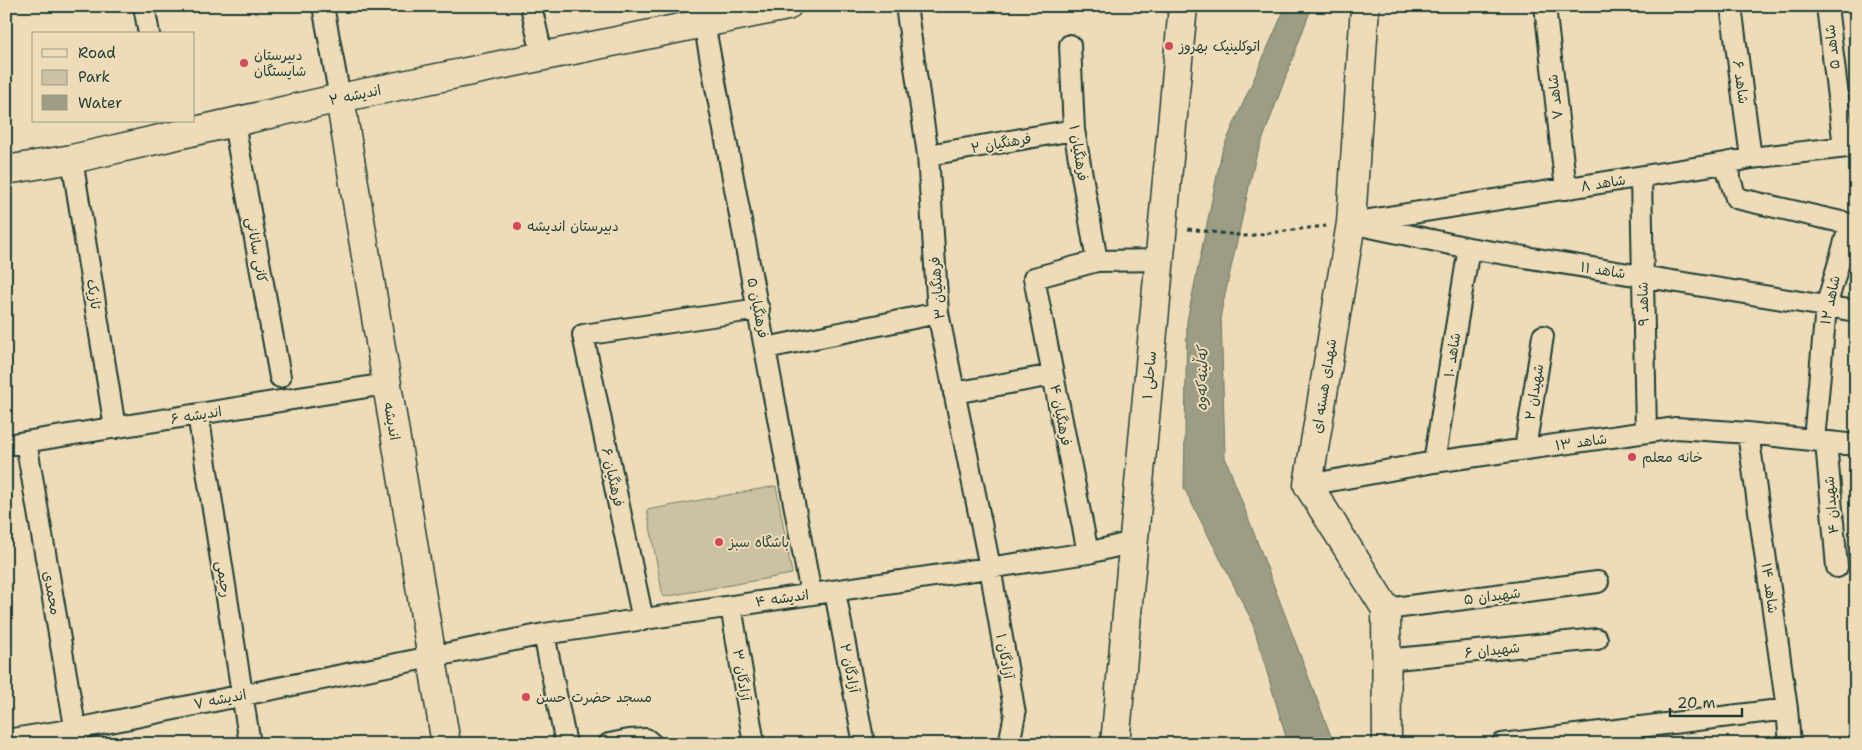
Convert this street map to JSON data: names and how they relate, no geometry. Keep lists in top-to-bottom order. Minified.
{"streets":{"street":["شاهد ۵","شاهد ۶","اندیشه ۲","شاهد ۷","فرهنگیان ۲","فرهنگیان ۱","شاهد ۸","کانی سانانی","شاهد ۱۱","فرهنگیان ۳","تازیک","شاهد ۱۲","شاهد ۹","فرهنگیان ۵","شاهد ۱۰","ساحلی ۱","شهدای هسته ای","شهیدان ۲","اندیشه ۶","فرهنگیان ۴","اندیشه","شاهد ۱۳","فرهنگیان ۶","شهیدان ۴","رحیمی","شاهد ۱۴","محمدی","شهیدان ۵","اندیشه ۴","شهیدان ۶","آزادگان ۱","آزادگان ۲","آزادگان ۳","اندیشه ۷"]},"crossings":[["شاهد ۵","شاهد ۸"],["شاهد ۶","شاهد ۸"],["اندیشه ۲","کانی سانانی"],["اندیشه ۲","تازیک"],["اندیشه ۲","فرهنگیان ۵"],["اندیشه ۲","اندیشه"],["شاهد ۷","شاهد ۸"],["فرهنگیان ۲","فرهنگیان ۱"],["فرهنگیان ۲","فرهنگیان ۳"],["فرهنگیان ۱","فرهنگیان ۴"],["شاهد ۸","شاهد ۱۱"],["شاهد ۸","شاهد ۱۲"],["شاهد ۸","شاهد ۹"],["شاهد ۸","شهدای هسته ای"],["شاهد ۱۱","شاهد ۱۲"],["شاهد ۱۱","شاهد ۹"],["شاهد ۱۱","شاهد ۱۰"],["شاهد ۱۱","شهدای هسته ای"],["فرهنگیان ۳","اندیشه ۴"],["فرهنگیان ۳","آزادگان ۱"],["تازیک","اندیشه ۶"],["شاهد ۱۲","شاهد ۱۳"],["شاهد ۱۲","شهیدان ۴"],["شاهد ۹","شاهد ۱۳"],["فرهنگیان ۵","فرهنگیان ۶"],["فرهنگیان ۵","اندیشه ۴"],["شاهد ۱۰","شاهد ۱۳"],["ساحلی ۱","اندیشه ۴"],["شهدای هسته ای","شاهد ۱۳"],["شهیدان ۲","شاهد ۱۳"],["اندیشه ۶","اندیشه"],["اندیشه ۶","رحیمی"],["اندیشه ۶","محمدی"],["فرهنگیان ۴","اندیشه ۴"],["اندیشه","اندیشه ۴"],["اندیشه","اندیشه ۷"],["شاهد ۱۳","شهیدان ۴"],["شاهد ۱۳","شاهد ۱۴"],["فرهنگیان ۶","اندیشه ۴"],["رحیمی","اندیشه ۷"],["محمدی","اندیشه ۷"],["اندیشه ۴","آزادگان ۱"],["اندیشه ۴","آزادگان ۲"],["اندیشه ۴","آزادگان ۳"],["اندیشه ۴","اندیشه ۷"]],"water":["کەڵینەکەوە"],"places":["اتوکلینیک بهروز","دبیرستان شایستگان","دبیرستان اندیشه","خانه معلم","باشگاه سبز","مسجد حضرت حسن"],"legend":["Road","Park","Water"],"scale_bar":"20 m"}
